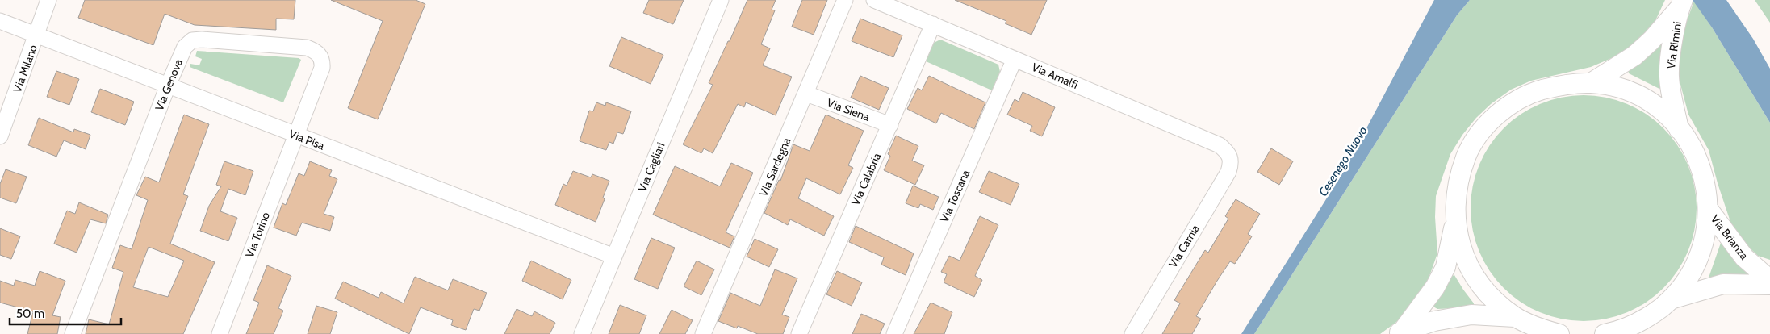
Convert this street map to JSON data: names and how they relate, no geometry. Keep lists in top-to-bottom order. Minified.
{"streets":{"main road":["Via Rimini","Via Brianza"],"street":["Via Milano","Via Amalfi","Via Genova","Via Siena","Via Pisa","Via Cagliari","Via Sardegna","Via Calabria","Via Toscana","Via Torino","Via Carnia"]},"crossings":[["Via Milano","Via Pisa"],["Via Amalfi","Via Calabria"],["Via Amalfi","Via Toscana"],["Via Amalfi","Via Carnia"],["Via Genova","Via Pisa"],["Via Genova","Via Torino"],["Via Siena","Via Sardegna"],["Via Siena","Via Calabria"],["Via Pisa","Via Cagliari"],["Via Pisa","Via Torino"]],"water":["Cesenego Nuovo"],"scale_bar":"50 m"}
